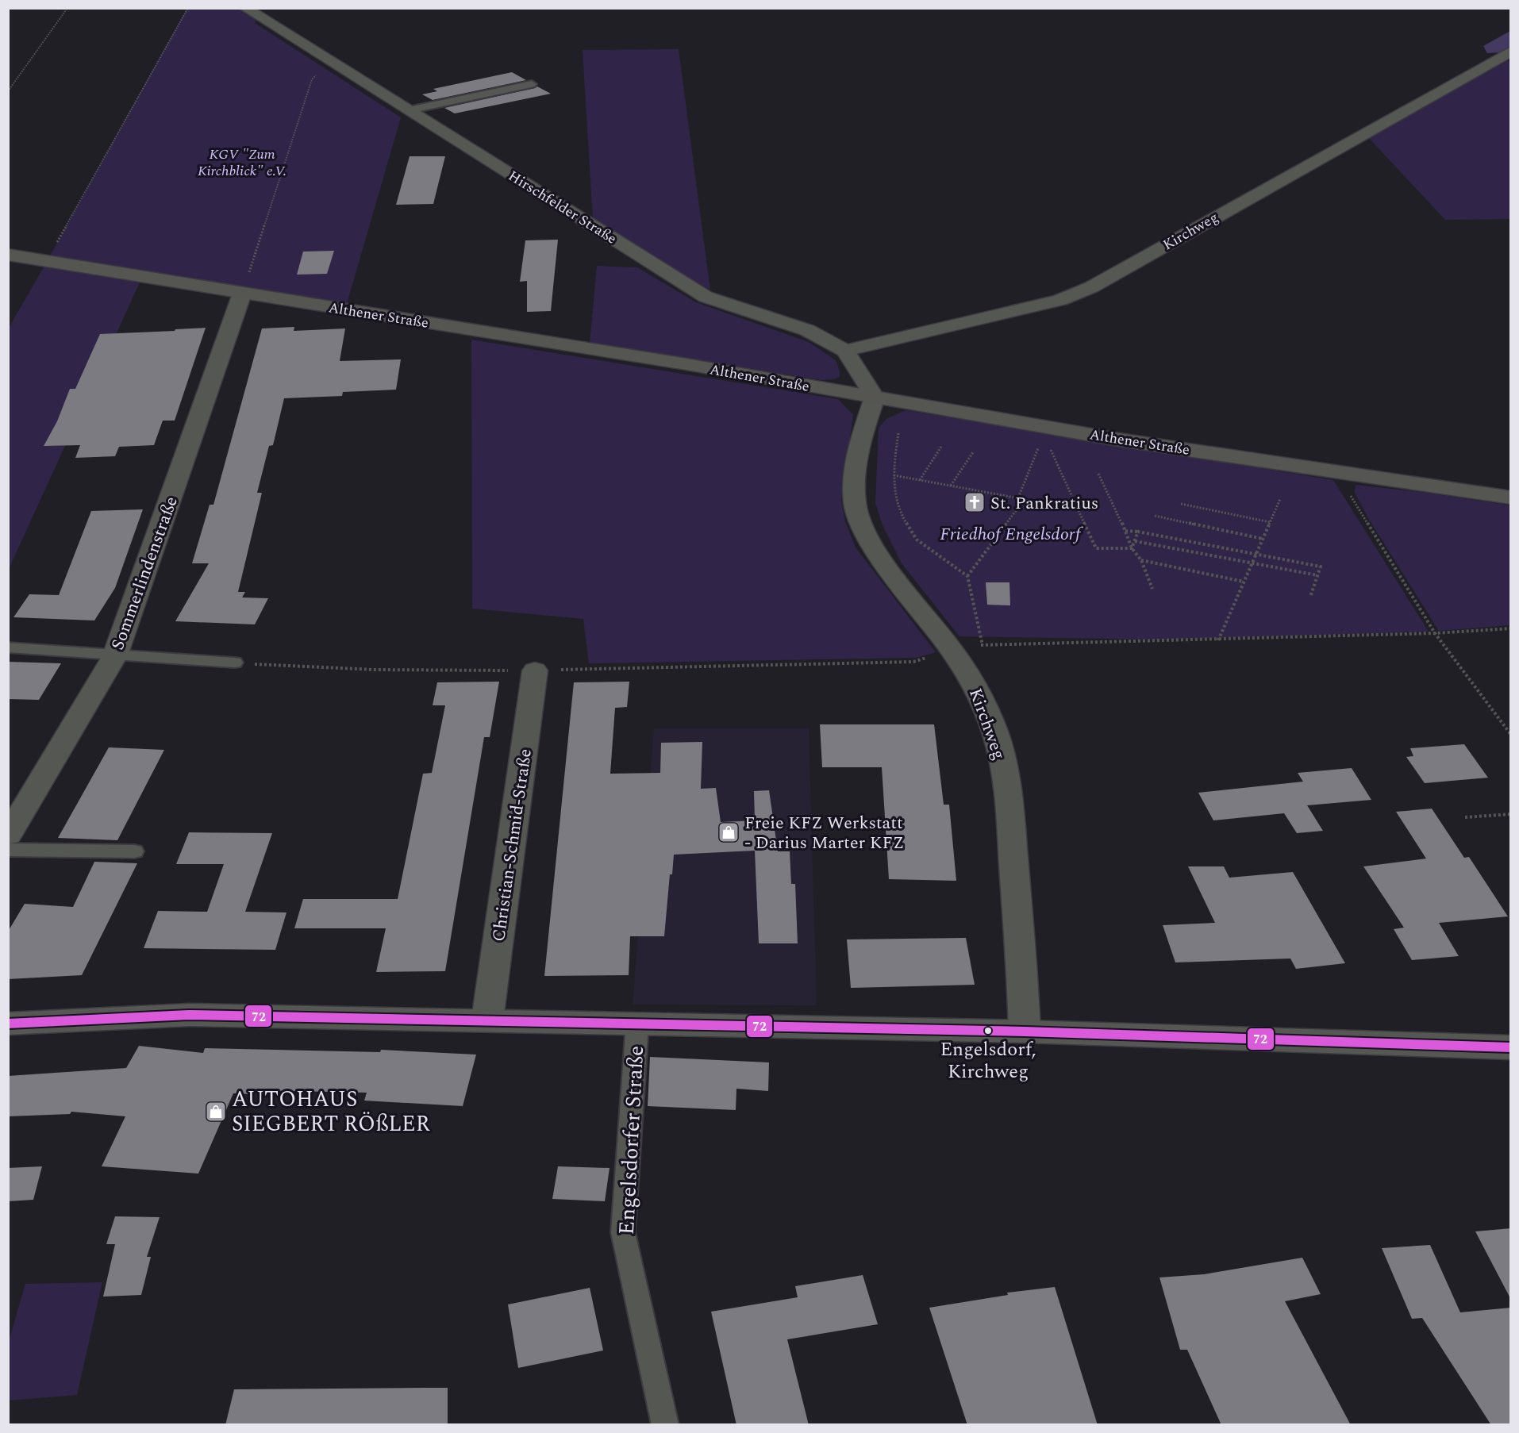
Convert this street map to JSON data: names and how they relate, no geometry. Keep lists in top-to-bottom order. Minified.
{"streets":{"main road":["Althener Straße"],"street":["Hirschfelder Straße","Kirchweg","Sommerlindenstraße","Christian-Schmid-Straße","Engelsdorfer Straße"]},"crossings":[["Hirschfelder Straße","Kirchweg"],["Kirchweg","Althener Straße"],["Kirchweg","Engelsdorfer Straße"],["Althener Straße","Sommerlindenstraße"],["Christian-Schmid-Straße","Engelsdorfer Straße"]],"parks":["KGV \"Zum Kirchblick\" e.V.","Friedhof Engelsdorf"],"places":{"church":["St. Pankratius"],"shop":["Freie KFZ Werkstatt - Darius Marter KFZ","AUTOHAUS SIEGBERT RÖßLER"],"other":["Engelsdorf, Kirchweg"]},"lines":["transit line 72"]}
